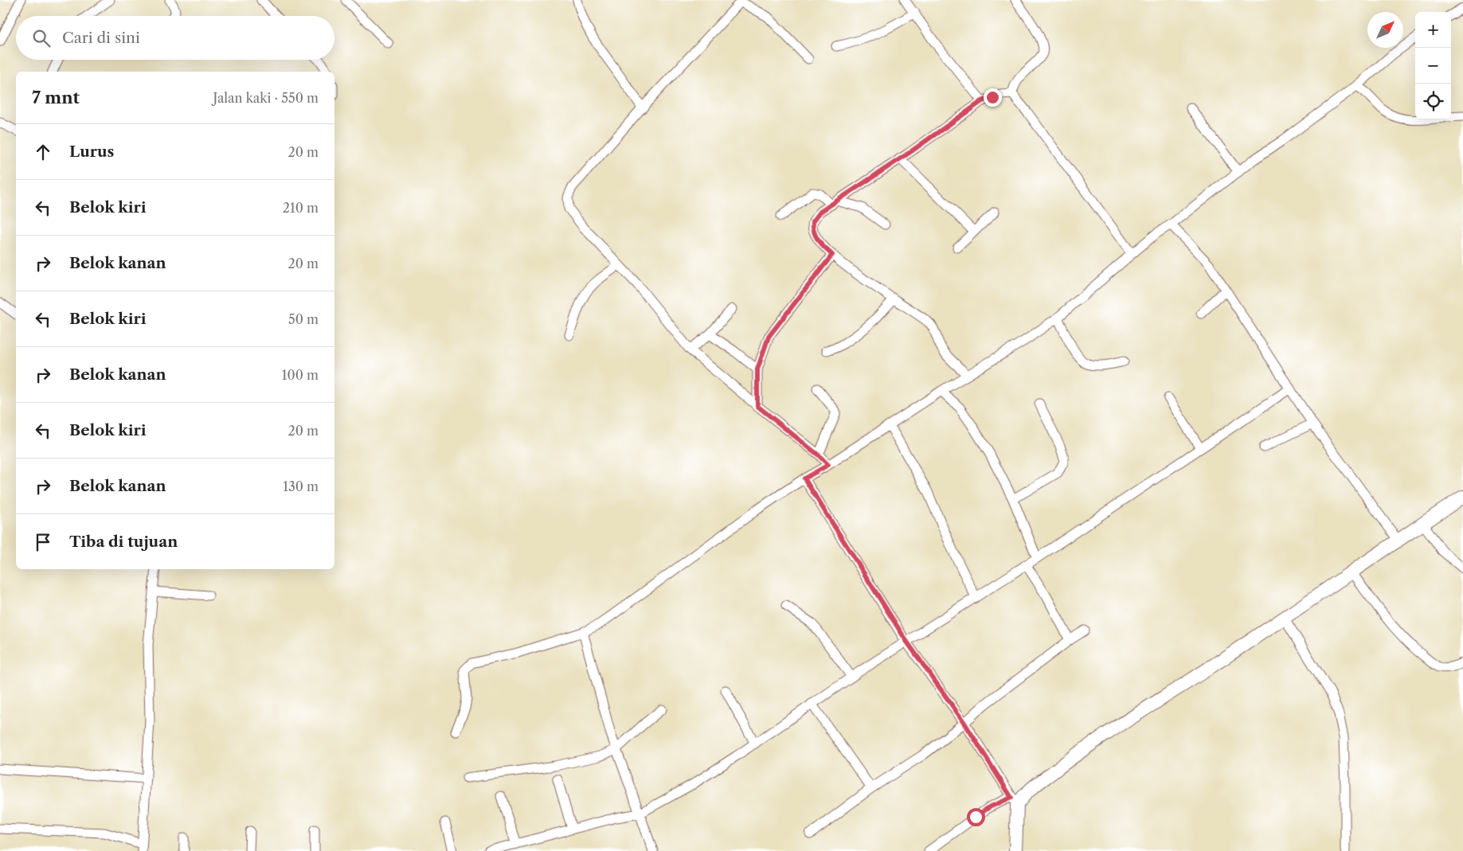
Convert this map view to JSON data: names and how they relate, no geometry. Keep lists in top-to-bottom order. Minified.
{"north":"top right","page":{"map_buttons":["+","−"],"search":"Cari di sini","heading":["7 mnt","Jalan kaki · 550 m"],"list":[["Lurus","20 m"],["Belok kiri","210 m"],["Belok kanan","20 m"],["Belok kiri","50 m"],["Belok kanan","100 m"],["Belok kiri","20 m"],["Belok kanan","130 m"],"Tiba di tujuan"]}}
